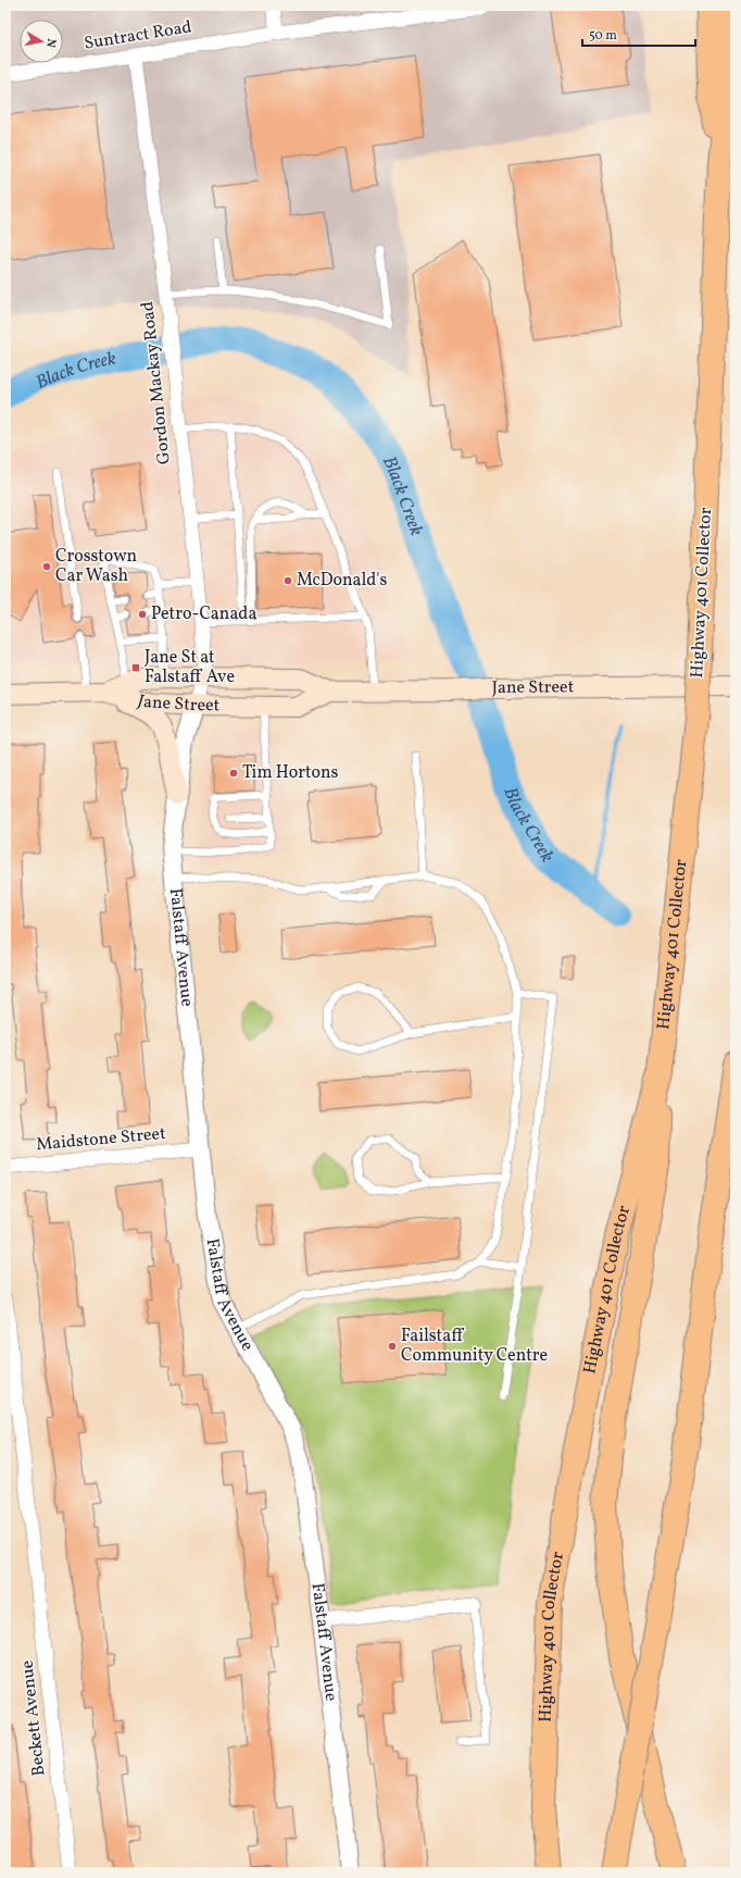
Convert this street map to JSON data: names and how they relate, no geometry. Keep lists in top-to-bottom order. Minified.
{"streets":{"highway":["Highway 401 Collector"],"main road":["Jane Street"],"street":["Suntract Road","Gordon Mackay Road","Falstaff Avenue","Maidstone Street","Beckett Avenue"]},"crossings":[["Suntract Road","Gordon Mackay Road"],["Gordon Mackay Road","Jane Street"],["Gordon Mackay Road","Falstaff Avenue"],["Jane Street","Falstaff Avenue"],["Falstaff Avenue","Maidstone Street"]],"water":["Black Creek"],"places":{"other":["Crosstown Car Wash","McDonald's","Petro-Canada","Tim Hortons","Failstaff Community Centre"],"transit":["Jane St at Falstaff Ave"]},"scale_bar":"50 m","north":"right"}
